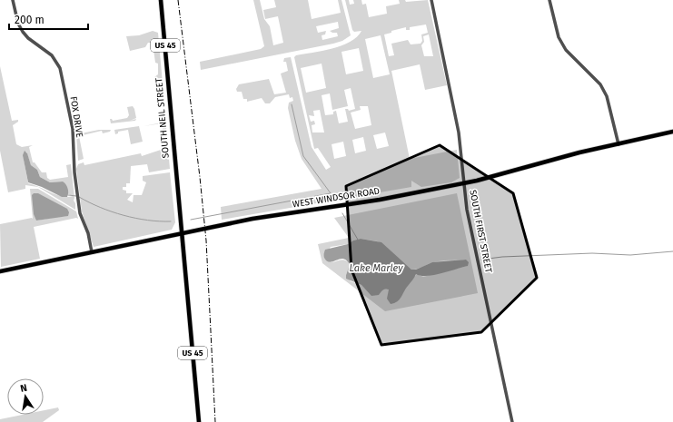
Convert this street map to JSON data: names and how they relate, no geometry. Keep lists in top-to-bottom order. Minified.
{"streets":{"main road":["US 45","SOUTH NEIL STREET","WEST WINDSOR ROAD"],"street":["FOX DRIVE","SOUTH FIRST STREET"]},"crossings":[["US 45","SOUTH NEIL STREET"],["US 45","WEST WINDSOR ROAD"],["FOX DRIVE","WEST WINDSOR ROAD"],["SOUTH NEIL STREET","WEST WINDSOR ROAD"],["WEST WINDSOR ROAD","SOUTH FIRST STREET"]],"water":["Lake Marley"],"scale_bar":"200 m","north":"top"}
